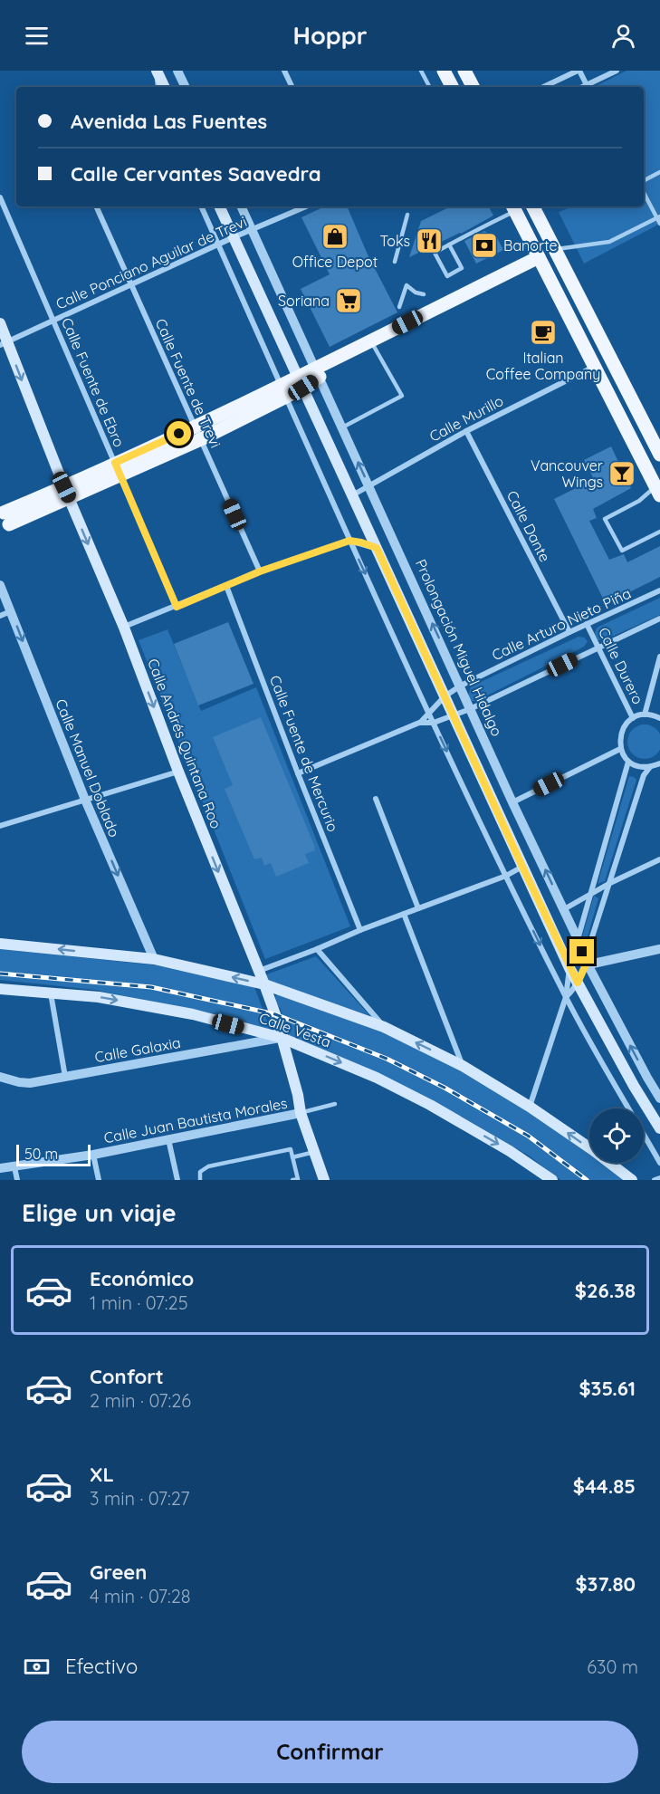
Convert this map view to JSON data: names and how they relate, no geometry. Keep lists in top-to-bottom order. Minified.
{"streets":{"main road":["Calle Andrés Quintana Roo","Calle Vesta"],"street":["Calle Ponciano Aguilar de Trevi","Calle Fuente de Ebro","Calle Fuente de Trevi","Calle Murillo","Calle Dante","Calle Arturo Nieto Piña","Prolongación Miguel Hidalgo","Calle Durero","Calle Fuente de Mercurio","Calle Manuel Doblado","Calle Galaxia","Calle Juan Bautista Morales"]},"crossings":[["Calle Ponciano Aguilar de Trevi","Calle Fuente de Ebro"],["Calle Ponciano Aguilar de Trevi","Calle Fuente de Trevi"],["Calle Ponciano Aguilar de Trevi","Prolongación Miguel Hidalgo"],["Calle Ponciano Aguilar de Trevi","Calle Andrés Quintana Roo"],["Calle Murillo","Calle Dante"],["Calle Murillo","Prolongación Miguel Hidalgo"],["Calle Dante","Calle Arturo Nieto Piña"],["Calle Arturo Nieto Piña","Prolongación Miguel Hidalgo"],["Calle Arturo Nieto Piña","Calle Durero"],["Calle Andrés Quintana Roo","Calle Vesta"],["Calle Andrés Quintana Roo","Calle Galaxia"],["Calle Andrés Quintana Roo","Calle Juan Bautista Morales"],["Calle Vesta","Calle Galaxia"]],"one_way":["Calle Andrés Quintana Roo","Calle Manuel Doblado"],"places":{"shop":["Office Depot"],"restaurant":["Toks"],"bank":["Banorte"],"supermarket":["Soriana"],"cafe":["Italian Coffee Company"],"bar":["Vancouver Wings"]},"scale_bar":"50 m","page":{"header":"Hoppr","banner":["Avenida Las Fuentes","Calle Cervantes Saavedra"],"scale":"50 m","heading":"Elige un viaje","list":[{"name":"Económico","note":"1 min · 07:25","value":"$26.38"},{"name":"Confort","note":"2 min · 07:26","value":"$35.61"},{"name":"XL","note":"3 min · 07:27","value":"$44.85"},{"name":"Green","note":"4 min · 07:28","value":"$37.80"}],"pay":["Efectivo","630 m"],"buttons":"Confirmar"}}
